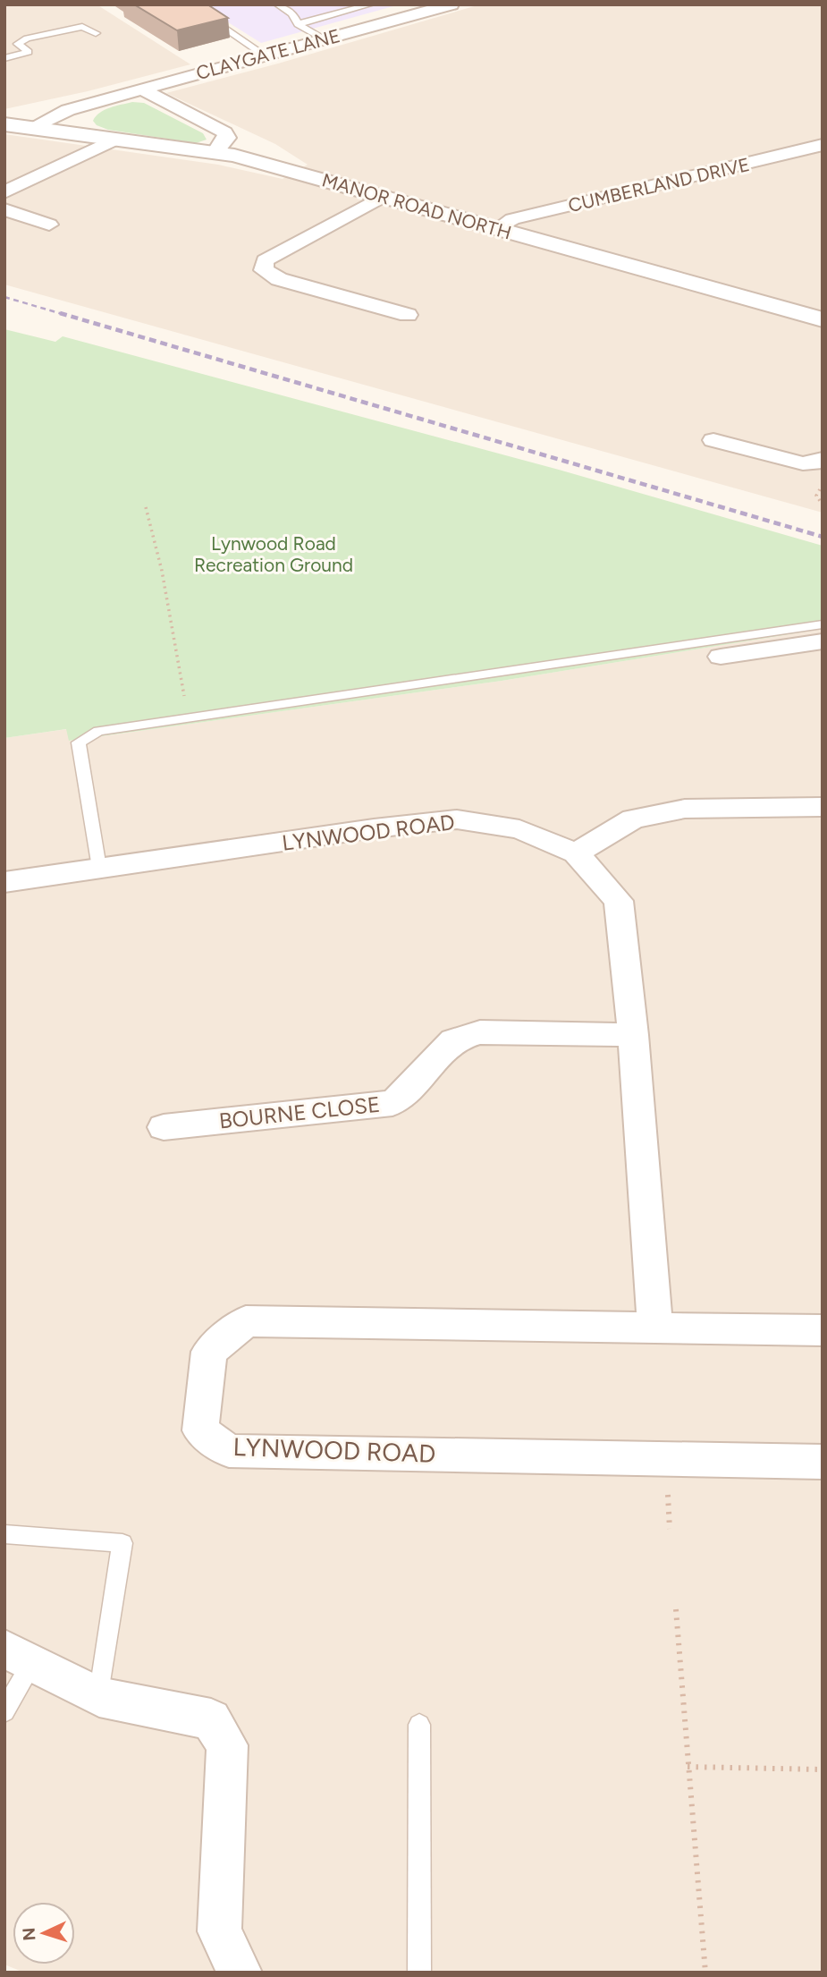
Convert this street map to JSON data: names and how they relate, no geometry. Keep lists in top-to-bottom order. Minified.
{"streets":{"street":["CLAYGATE LANE","CUMBERLAND DRIVE","MANOR ROAD NORTH","LYNWOOD ROAD","BOURNE CLOSE"]},"crossings":[["CLAYGATE LANE","MANOR ROAD NORTH"],["CUMBERLAND DRIVE","MANOR ROAD NORTH"],["LYNWOOD ROAD","BOURNE CLOSE"]],"parks":["Lynwood Road Recreation Ground"],"north":"left"}
